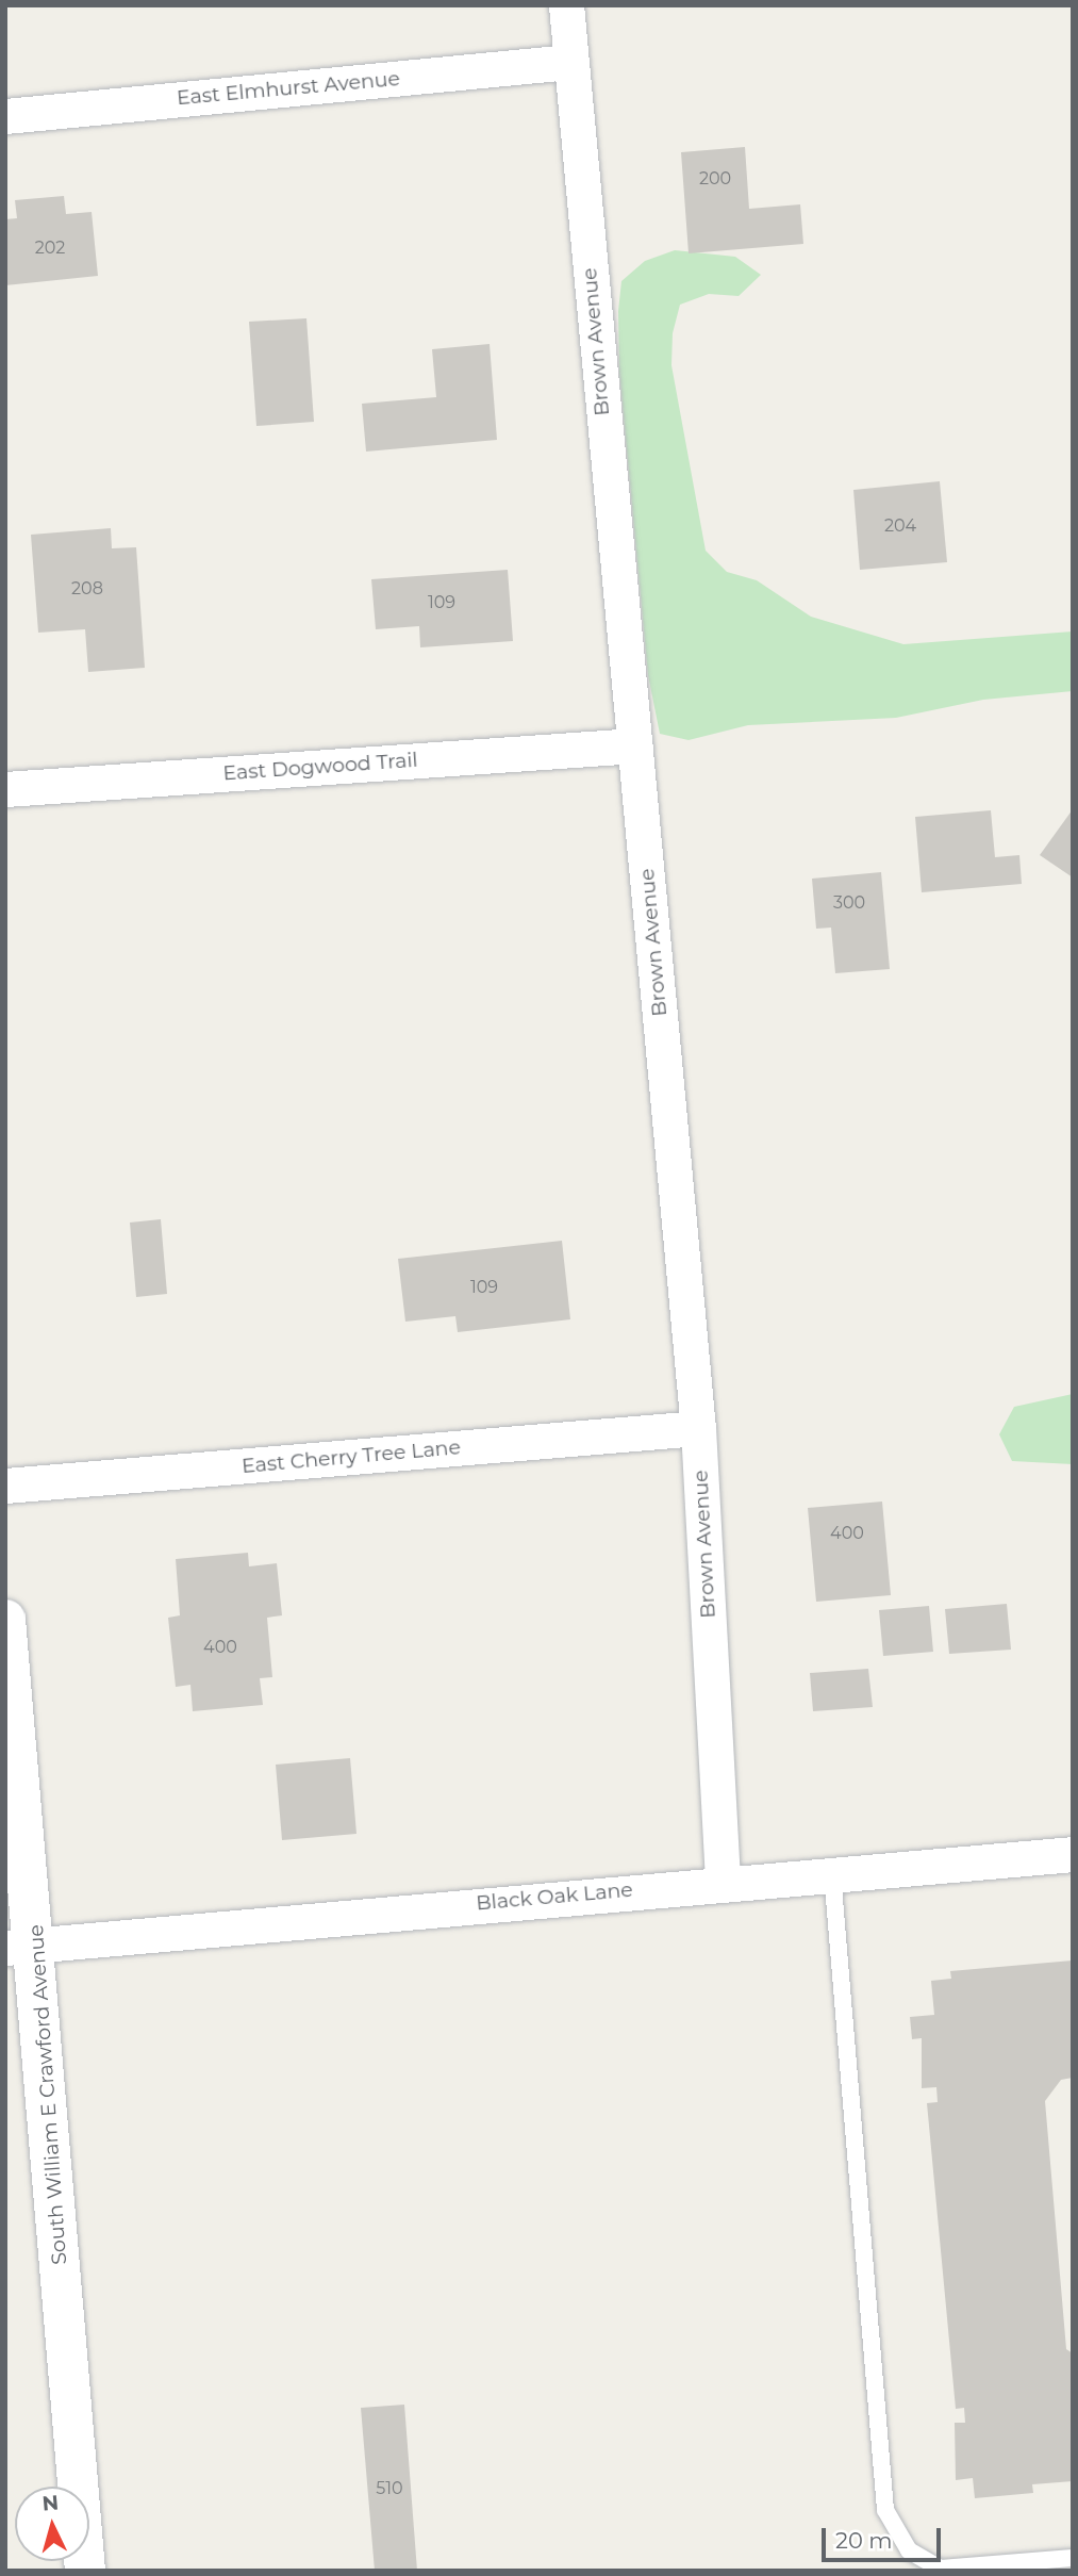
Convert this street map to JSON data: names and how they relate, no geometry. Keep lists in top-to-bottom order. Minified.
{"streets":{"main road":["South William E Crawford Avenue"],"street":["East Elmhurst Avenue","Brown Avenue","East Dogwood Trail","East Cherry Tree Lane","Black Oak Lane"]},"crossings":[["East Elmhurst Avenue","Brown Avenue"],["Brown Avenue","East Dogwood Trail"],["Brown Avenue","East Cherry Tree Lane"],["Brown Avenue","Black Oak Lane"],["Black Oak Lane","South William E Crawford Avenue"]],"house_numbers":["200","202","204","208","109","300","109","400","400","510"],"scale_bar":"20 m","north":"top"}
